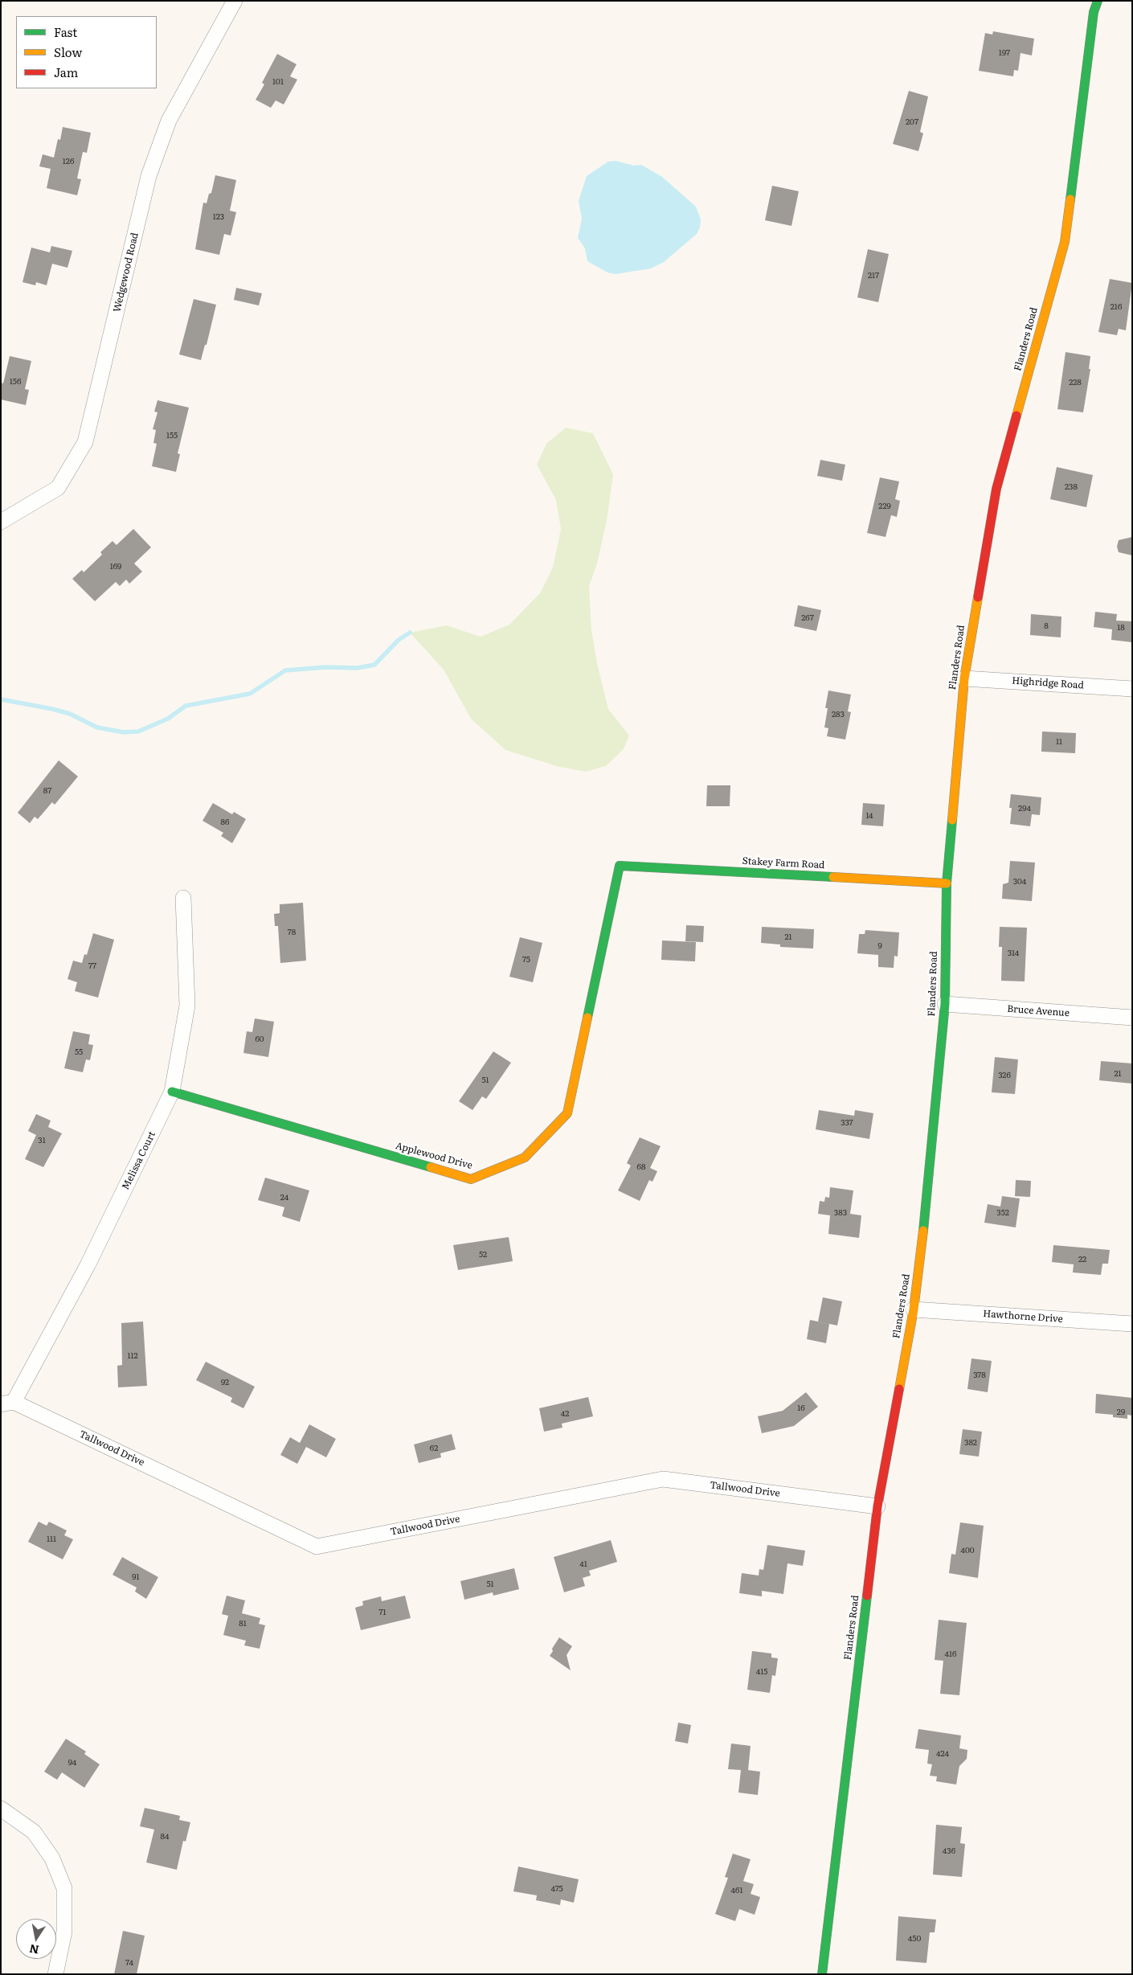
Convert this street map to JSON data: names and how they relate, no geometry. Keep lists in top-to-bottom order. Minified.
{"streets":{"street":["Wedgewood Road","Flanders Road","Highridge Road","Stakey Farm Road","Bruce Avenue","Applewood Drive","Melissa Court","Hawthorne Drive","Tallwood Drive"]},"crossings":[["Flanders Road","Highridge Road"],["Flanders Road","Stakey Farm Road"],["Flanders Road","Bruce Avenue"],["Flanders Road","Hawthorne Drive"],["Flanders Road","Tallwood Drive"],["Stakey Farm Road","Applewood Drive"],["Applewood Drive","Melissa Court"],["Melissa Court","Tallwood Drive"]],"house_numbers":["197","101","207","126","123","217","216","156","228","155","238","229","169","267","8","18","283","11","87","294","14","86","304","78","21","9","314","75","77","60","55","21","326","51","337","31","68","24","383","352","52","22","112","378","92","16","29","42","382","62","111","400","41","91","51","71","81","416","415","424","94","84","436","475","461","450","74"],"legend":["Fast","Slow","Jam"],"north":"bottom"}
